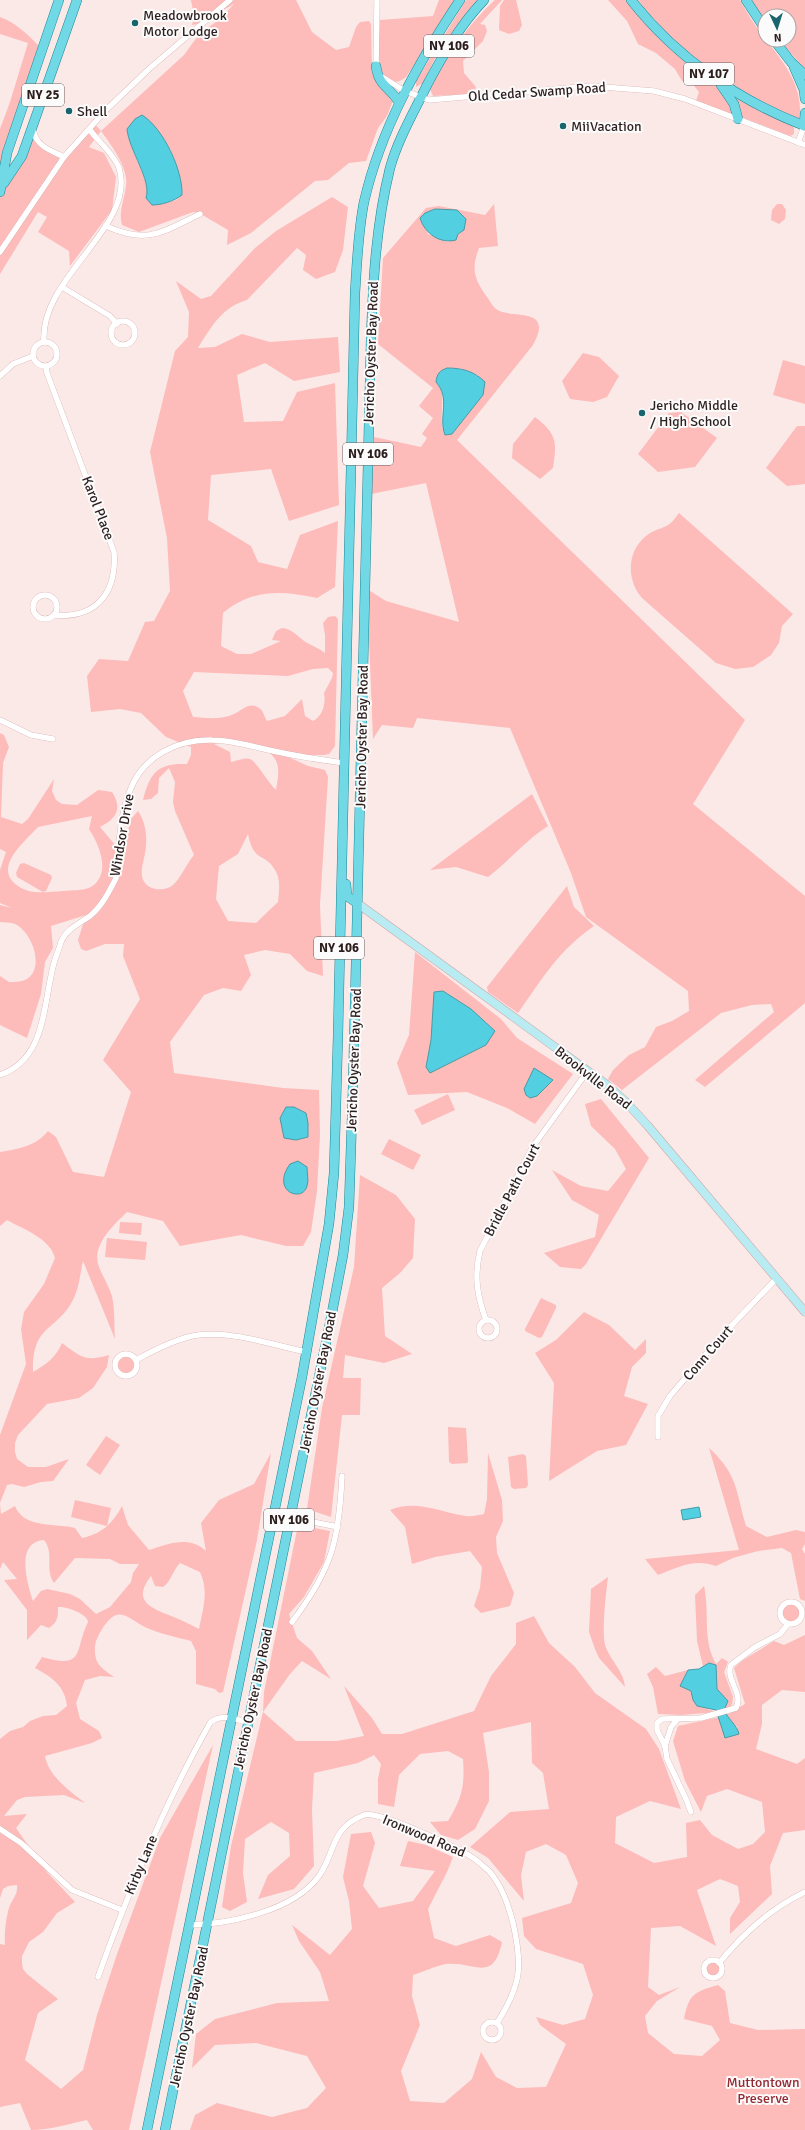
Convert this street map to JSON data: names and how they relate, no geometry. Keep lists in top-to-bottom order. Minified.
{"streets":{"main road":["NY 106","NY 107","NY 25","Jericho Oyster Bay Road"],"street":["Old Cedar Swamp Road","Karol Place","Windsor Drive","Brookville Road","Bridle Path Court","Conn Court","Ironwood Road","Kirby Lane"]},"crossings":[["Old Cedar Swamp Road","Jericho Oyster Bay Road"],["Jericho Oyster Bay Road","Windsor Drive"],["Jericho Oyster Bay Road","Brookville Road"],["Jericho Oyster Bay Road","Ironwood Road"],["Jericho Oyster Bay Road","Kirby Lane"],["Brookville Road","Bridle Path Court"],["Brookville Road","Conn Court"]],"parks":["Muttontown Preserve"],"places":["Meadowbrook Motor Lodge","Shell","MiiVacation","Jericho Middle / High School"],"north":"bottom"}
